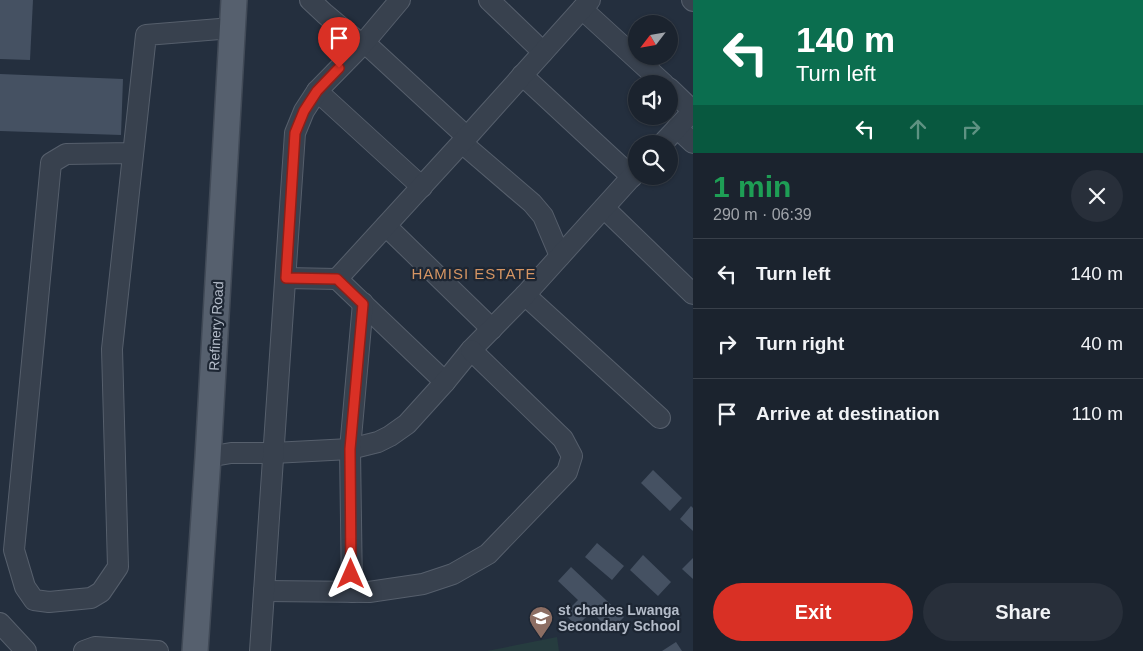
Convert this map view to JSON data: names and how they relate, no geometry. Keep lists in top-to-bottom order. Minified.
{"streets":{"main road":["Refinery Road"]},"districts":["HAMISI ESTATE"],"places":{"school or university":["st charles Lwanga Secondary School"]},"north":"bottom left","page":{"turn":["140 m","Turn left"],"heading":["1 min","290 m · 06:39"],"list":[{"name":"Turn left","value":"140 m"},{"name":"Turn right","value":"40 m"},{"name":"Arrive at destination","value":"110 m"}],"buttons":["Exit","Share"]}}
